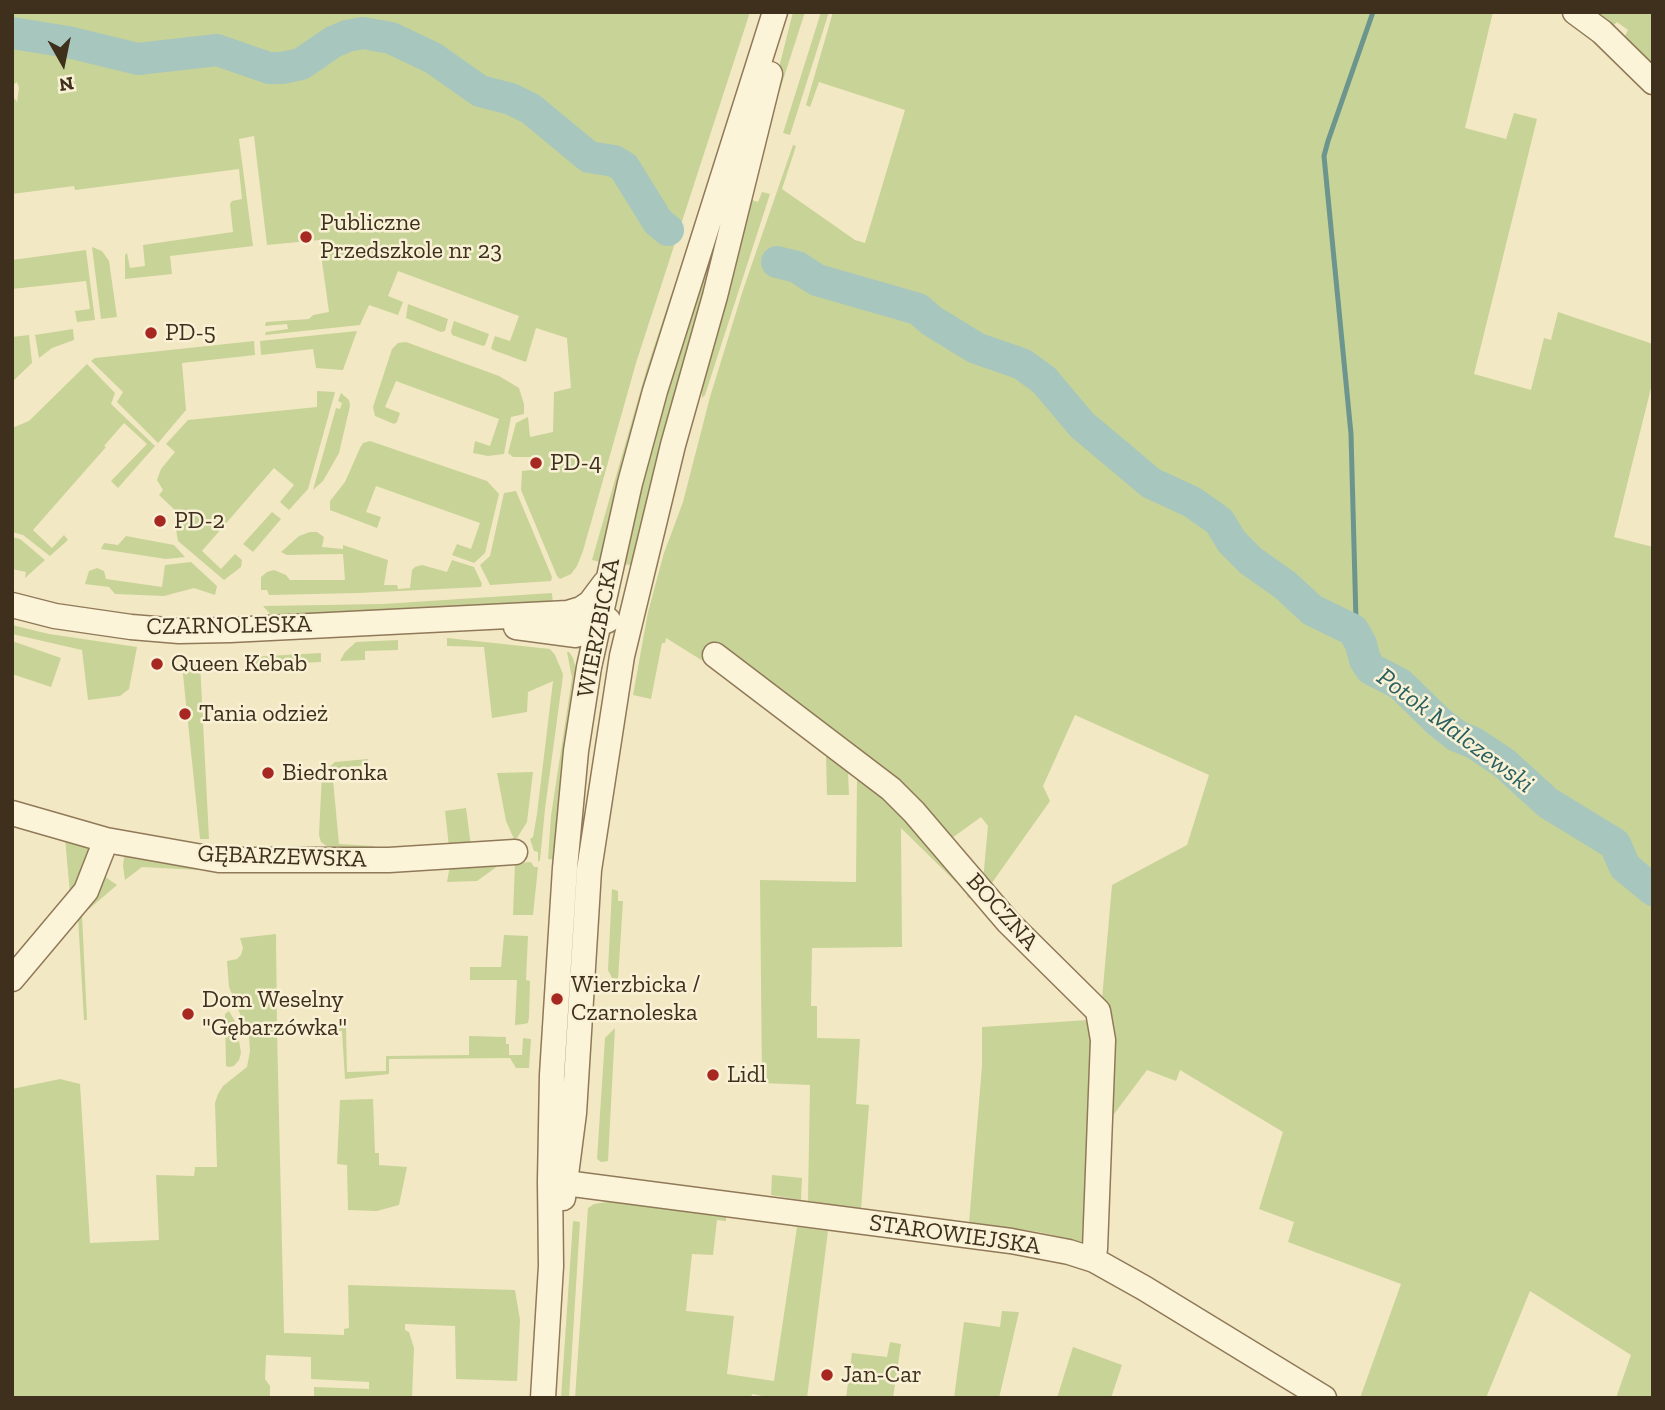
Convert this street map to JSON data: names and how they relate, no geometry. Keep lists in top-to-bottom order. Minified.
{"streets":{"street":["CZARNOLESKA","WIERZBICKA","GĘBARZEWSKA","BOCZNA","STAROWIEJSKA"]},"crossings":[["CZARNOLESKA","WIERZBICKA"],["WIERZBICKA","STAROWIEJSKA"],["BOCZNA","STAROWIEJSKA"]],"water":["Potok Malczewski"],"places":["Publiczne Przedszkole nr 23","PD-5","PD-4","PD-2","Queen Kebab","Tania odzież","Biedronka","Wierzbicka / Czarnoleska","Dom Weselny \"Gębarzówka\"","Lidl","Jan-Car"],"north":"bottom"}
